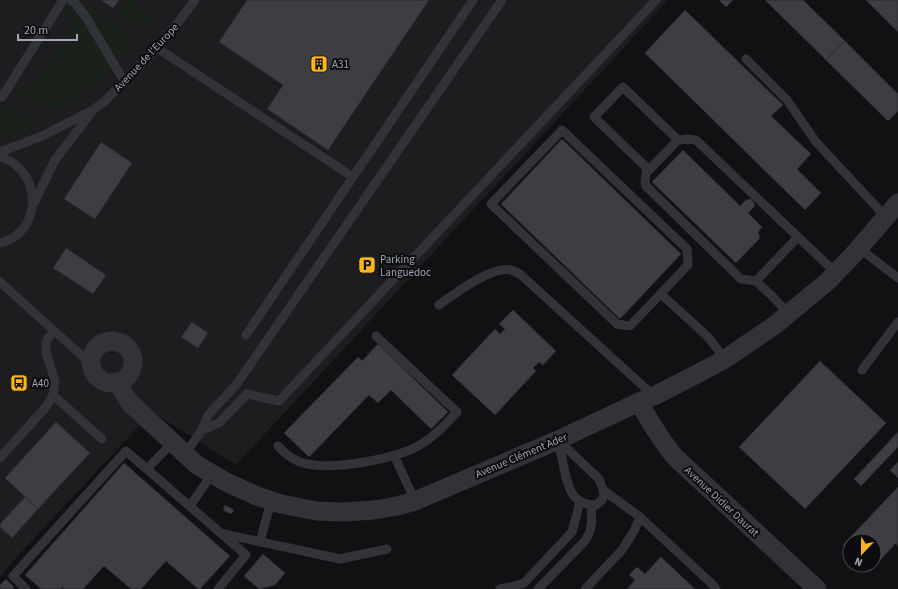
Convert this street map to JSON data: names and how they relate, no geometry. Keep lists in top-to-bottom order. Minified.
{"streets":{"street":["Avenue Clément Ader","Avenue Didier Daurat"],"lane":["Avenue de l'Europe"]},"crossings":[["Avenue Clément Ader","Avenue Didier Daurat"]],"places":{"building":["A31"],"parking":["Parking Languedoc"],"bus stop":["A40"]},"scale_bar":"20 m","north":"bottom"}
